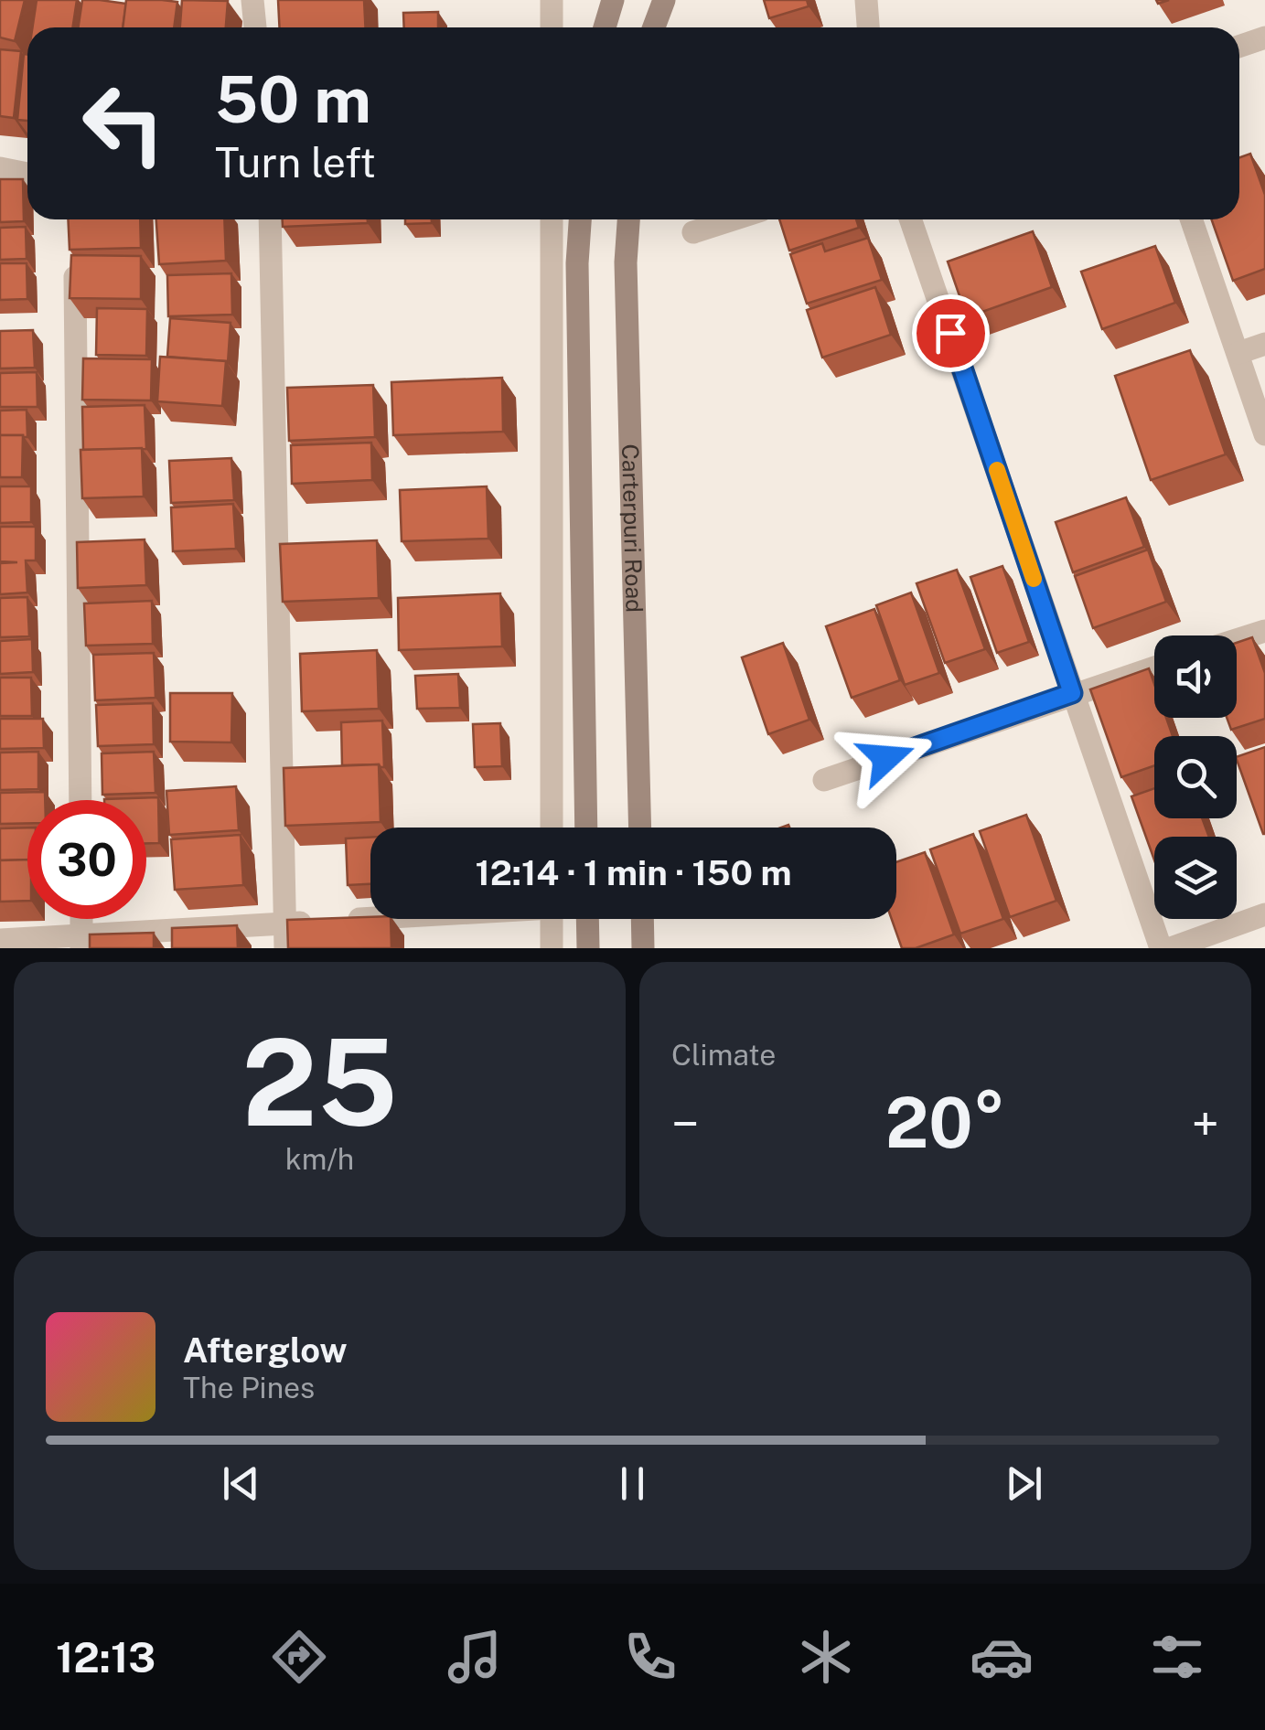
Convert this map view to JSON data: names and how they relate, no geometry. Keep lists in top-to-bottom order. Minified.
{"streets":{"main road":["Carterpuri Road"]},"page":{"turn":["50 m","Turn left"],"limit":"30","trip":"12:14 · 1 min · 150 m","tile":[["25","km/h"],"Climate"],"heat":["−","20°","+"],"song":["Afterglow","The Pines"],"tabs":"12:13"}}
